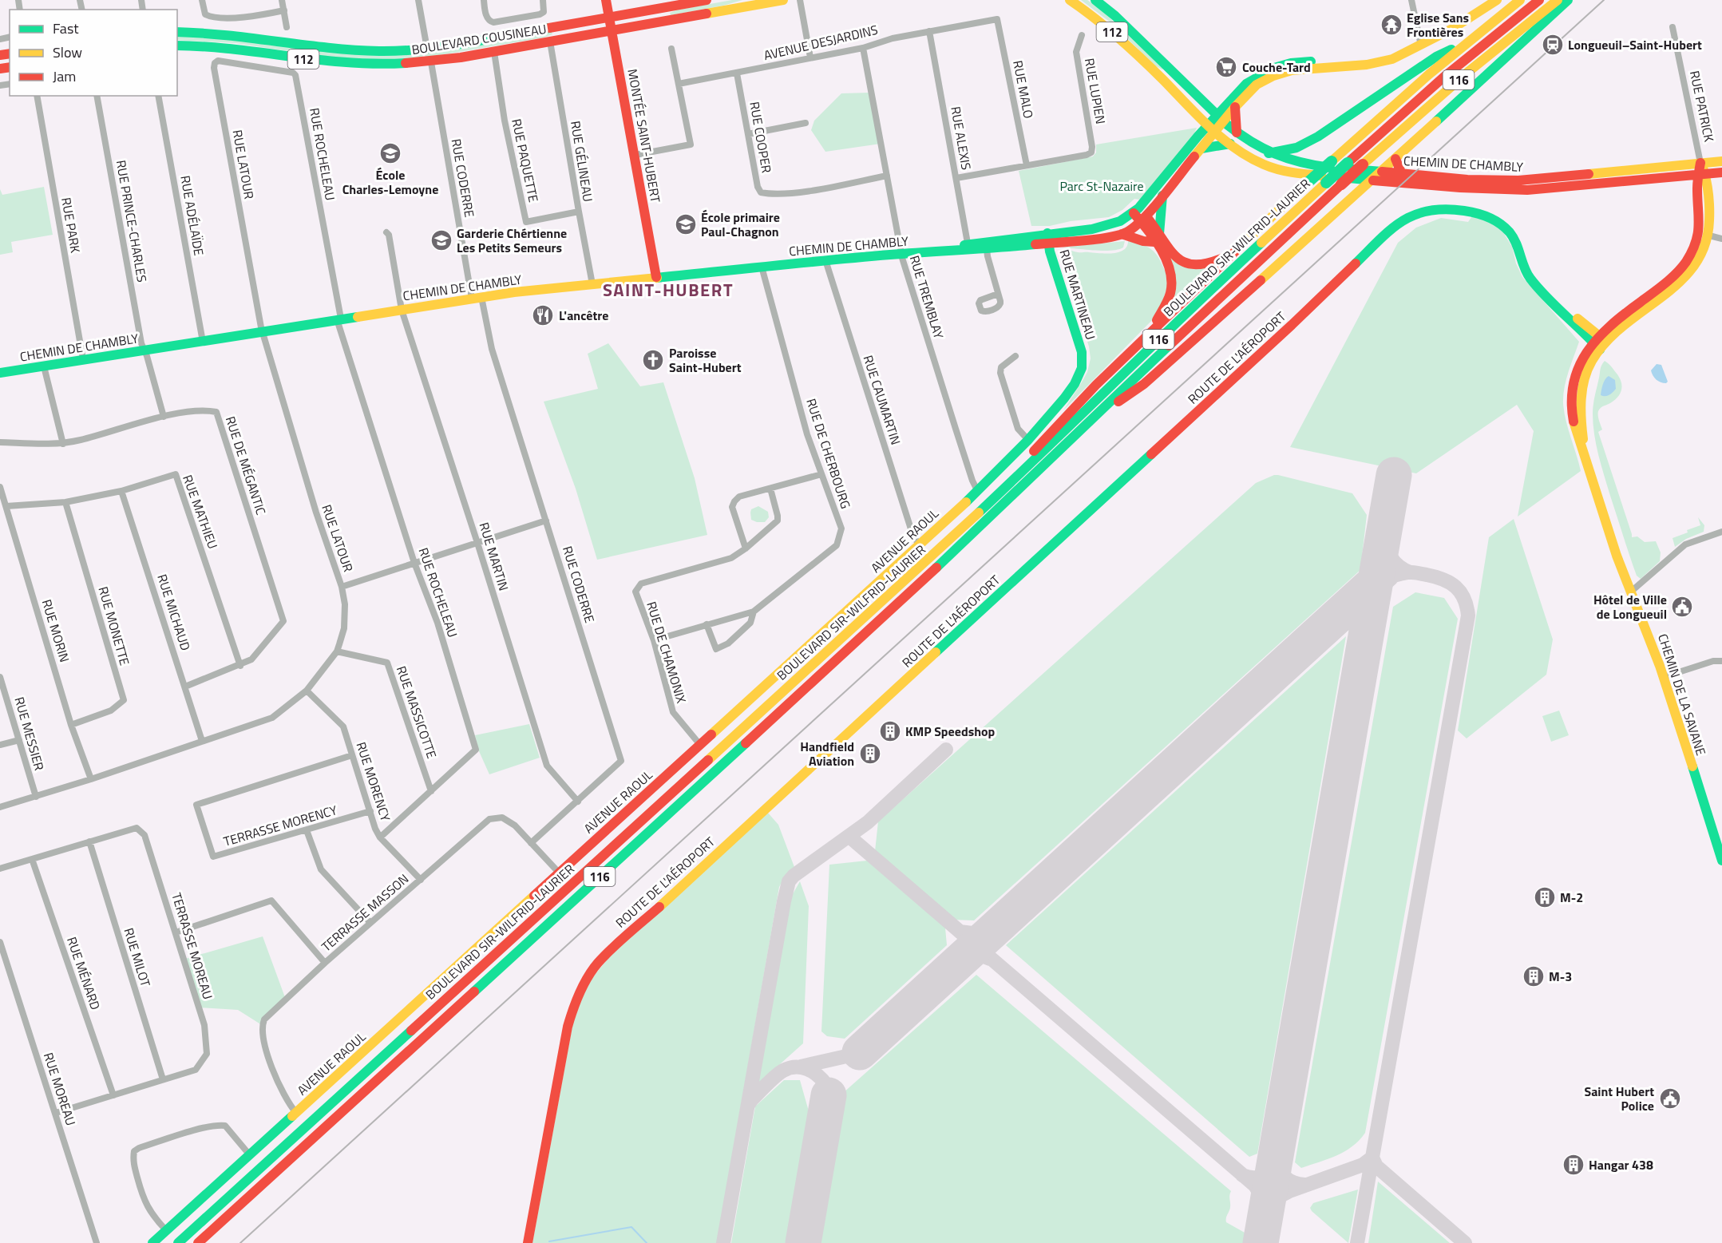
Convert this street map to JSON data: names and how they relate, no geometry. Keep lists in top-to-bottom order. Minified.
{"streets":{"main road":["112","BOULEVARD COUSINEAU","116","MONTÉE SAINT-HUBERT","CHEMIN DE CHAMBLY","BOULEVARD SIR-WILFRID-LAURIER","RUE MARTINEAU","ROUTE DE L'AÉROPORT","AVENUE RAOUL","CHEMIN DE LA SAVANE"],"street":["AVENUE DESJARDINS","RUE MALO","RUE LUPIEN","RUE PATRICK","RUE COOPER","RUE ALEXIS","RUE ROCHELEAU","RUE PAQUETTE","RUE GÉLINEAU","RUE LATOUR","RUE CODERRE","RUE ADÉLAÏDE","RUE PRINCE-CHARLES","RUE PARK","RUE TREMBLAY","RUE CAUMARTIN","RUE DE CHERBOURG","RUE DE MÉGANTIC","RUE MATHIEU","RUE MARTIN","RUE MICHAUD","RUE MONETTE","RUE MORIN","RUE DE CHAMONIX","RUE MASSICOTTE","RUE MESSIER","RUE MORENCY","TERRASSE MORENCY","TERRASSE MASSON","TERRASSE MOREAU","RUE MILOT","RUE MÉNARD","RUE MOREAU"]},"crossings":[["112","CHEMIN DE CHAMBLY"],["BOULEVARD COUSINEAU","MONTÉE SAINT-HUBERT"],["BOULEVARD COUSINEAU","RUE PAQUETTE"],["BOULEVARD COUSINEAU","RUE GÉLINEAU"],["BOULEVARD COUSINEAU","RUE CODERRE"],["AVENUE DESJARDINS","RUE MALO"],["AVENUE DESJARDINS","RUE COOPER"],["AVENUE DESJARDINS","RUE ALEXIS"],["AVENUE DESJARDINS","RUE TREMBLAY"],["RUE MALO","RUE LUPIEN"],["RUE PATRICK","CHEMIN DE CHAMBLY"],["RUE PATRICK","CHEMIN DE LA SAVANE"],["MONTÉE SAINT-HUBERT","CHEMIN DE CHAMBLY"],["RUE COOPER","RUE TREMBLAY"],["RUE ALEXIS","CHEMIN DE CHAMBLY"],["RUE ROCHELEAU","CHEMIN DE CHAMBLY"],["RUE ROCHELEAU","RUE LATOUR"],["RUE ROCHELEAU","RUE MASSICOTTE"],["RUE ROCHELEAU","RUE MORENCY"],["RUE PAQUETTE","RUE GÉLINEAU"],["RUE GÉLINEAU","CHEMIN DE CHAMBLY"],["CHEMIN DE CHAMBLY","RUE LATOUR"],["CHEMIN DE CHAMBLY","RUE CODERRE"],["CHEMIN DE CHAMBLY","RUE ADÉLAÏDE"],["CHEMIN DE CHAMBLY","RUE PRINCE-CHARLES"],["CHEMIN DE CHAMBLY","RUE PARK"],["CHEMIN DE CHAMBLY","RUE MARTINEAU"],["CHEMIN DE CHAMBLY","RUE TREMBLAY"],["CHEMIN DE CHAMBLY","RUE CAUMARTIN"],["CHEMIN DE CHAMBLY","RUE DE CHERBOURG"],["CHEMIN DE CHAMBLY","RUE MARTIN"],["CHEMIN DE CHAMBLY","CHEMIN DE LA SAVANE"],["RUE LATOUR","RUE MICHAUD"],["RUE LATOUR","RUE MORIN"],["RUE LATOUR","RUE MASSICOTTE"],["RUE LATOUR","RUE MESSIER"],["RUE LATOUR","RUE MORENCY"],["RUE CODERRE","RUE MARTIN"],["RUE CODERRE","TERRASSE MASSON"],["RUE PRINCE-CHARLES","RUE DE MÉGANTIC"],["RUE MARTINEAU","AVENUE RAOUL"],["RUE TREMBLAY","AVENUE RAOUL"],["ROUTE DE L'AÉROPORT","CHEMIN DE LA SAVANE"],["RUE CAUMARTIN","AVENUE RAOUL"],["RUE DE CHERBOURG","RUE DE CHAMONIX"],["RUE DE MÉGANTIC","RUE MATHIEU"],["RUE DE MÉGANTIC","RUE MICHAUD"],["RUE MATHIEU","RUE MICHAUD"],["RUE MATHIEU","RUE MONETTE"],["RUE MATHIEU","RUE MORIN"],["AVENUE RAOUL","RUE DE CHAMONIX"],["AVENUE RAOUL","TERRASSE MASSON"],["RUE MONETTE","RUE MORIN"],["RUE MORENCY","TERRASSE MORENCY"],["RUE MORENCY","TERRASSE MASSON"],["TERRASSE MOREAU","RUE MILOT"],["TERRASSE MOREAU","RUE MÉNARD"],["TERRASSE MOREAU","RUE MOREAU"]],"districts":["SAINT-HUBERT"],"parks":["Parc St-Nazaire"],"places":{"temple":["Eglise Sans Frontières"],"station":["Longueuil–Saint-Hubert"],"supermarket":["Couche-Tard"],"school or university":["École Charles-Lemoyne","École primaire Paul-Chagnon","Garderie Chértienne Les Petits Semeurs"],"restaurant":["L'ancêtre"],"church":["Paroisse Saint-Hubert"],"public building":["Hôtel de Ville de Longueuil","Saint Hubert Police"],"building":["KMP Speedshop","Handfield Aviation","M-2","M-3","Hangar 438"]},"legend":["Fast","Slow","Jam"]}
